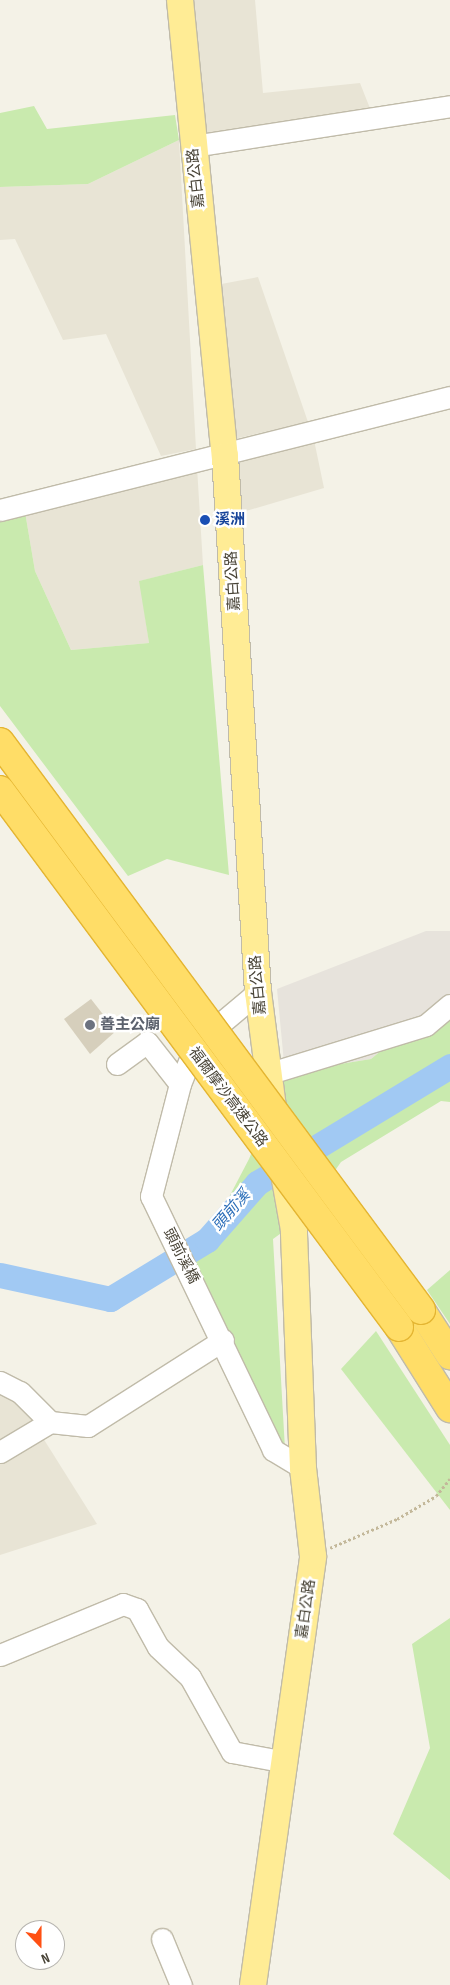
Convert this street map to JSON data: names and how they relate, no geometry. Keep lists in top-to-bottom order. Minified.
{"streets":{"highway":["福爾摩沙高速公路"],"main road":["嘉白公路"],"street":["頭前溪橋"]},"crossings":[["嘉白公路","頭前溪橋"]],"water":["頭前溪"],"places":["溪洲","善主公廟"],"north":"bottom"}
